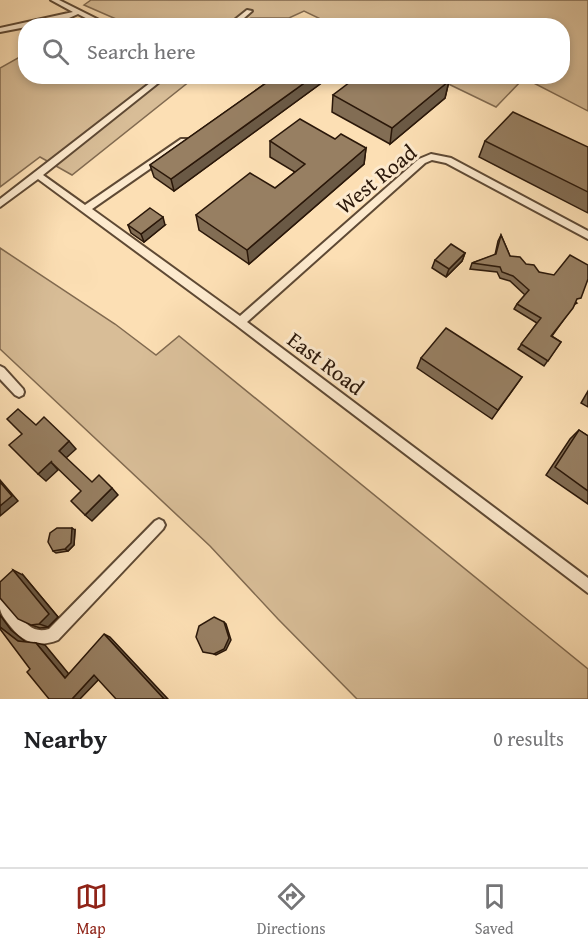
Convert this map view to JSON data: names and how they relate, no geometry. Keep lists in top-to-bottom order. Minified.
{"streets":{"lane":["West Road","East Road"]},"crossings":[["West Road","East Road"]],"page":{"search":"Search here","heading":["Nearby","0 results"],"nav":["Map","Directions","Saved"]}}
